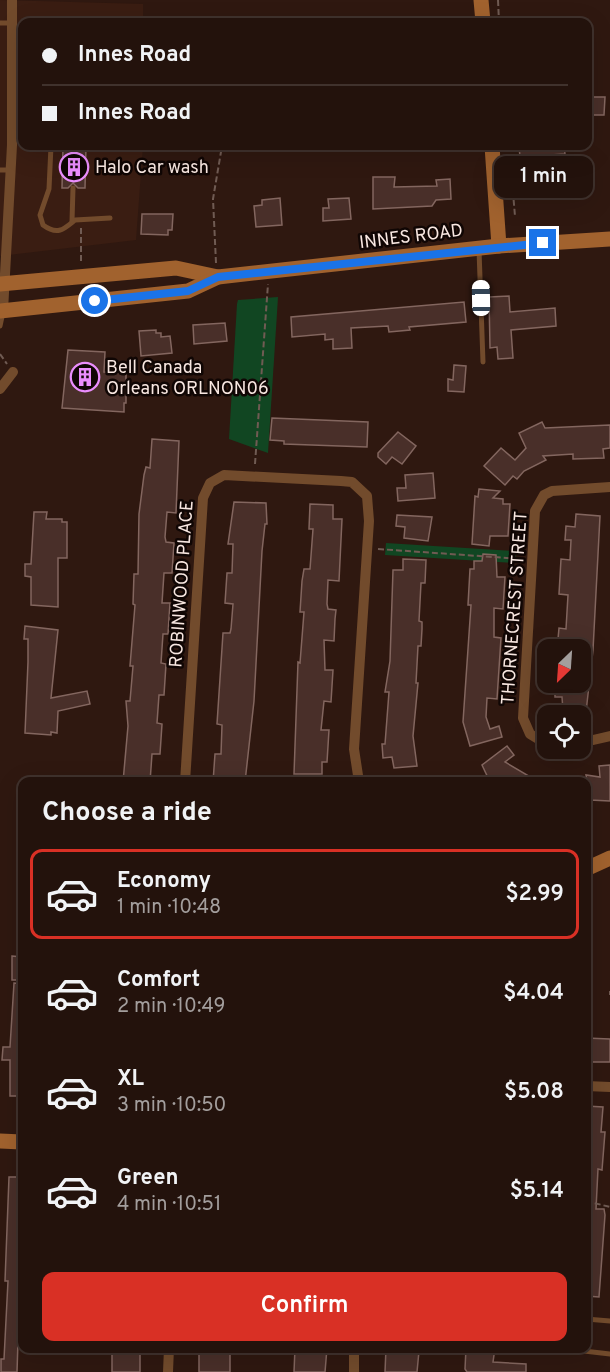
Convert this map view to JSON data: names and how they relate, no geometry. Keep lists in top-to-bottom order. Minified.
{"streets":{"main road":["INNES ROAD"],"street":["ROBINWOOD PLACE","THORNECREST STREET"]},"places":{"building":["Halo Car wash","Bell Canada Orleans ORLNON06"]},"north":"bottom left","page":{"banner":["Innes Road","Innes Road"],"bubble":"1 min","heading":"Choose a ride","list":[{"name":"Economy","note":"1 min · 10:48","value":"$2.99"},{"name":"Comfort","note":"2 min · 10:49","value":"$4.04"},{"name":"XL","note":"3 min · 10:50","value":"$5.08"},{"name":"Green","note":"4 min · 10:51","value":"$5.14"}],"buttons":"Confirm"}}
